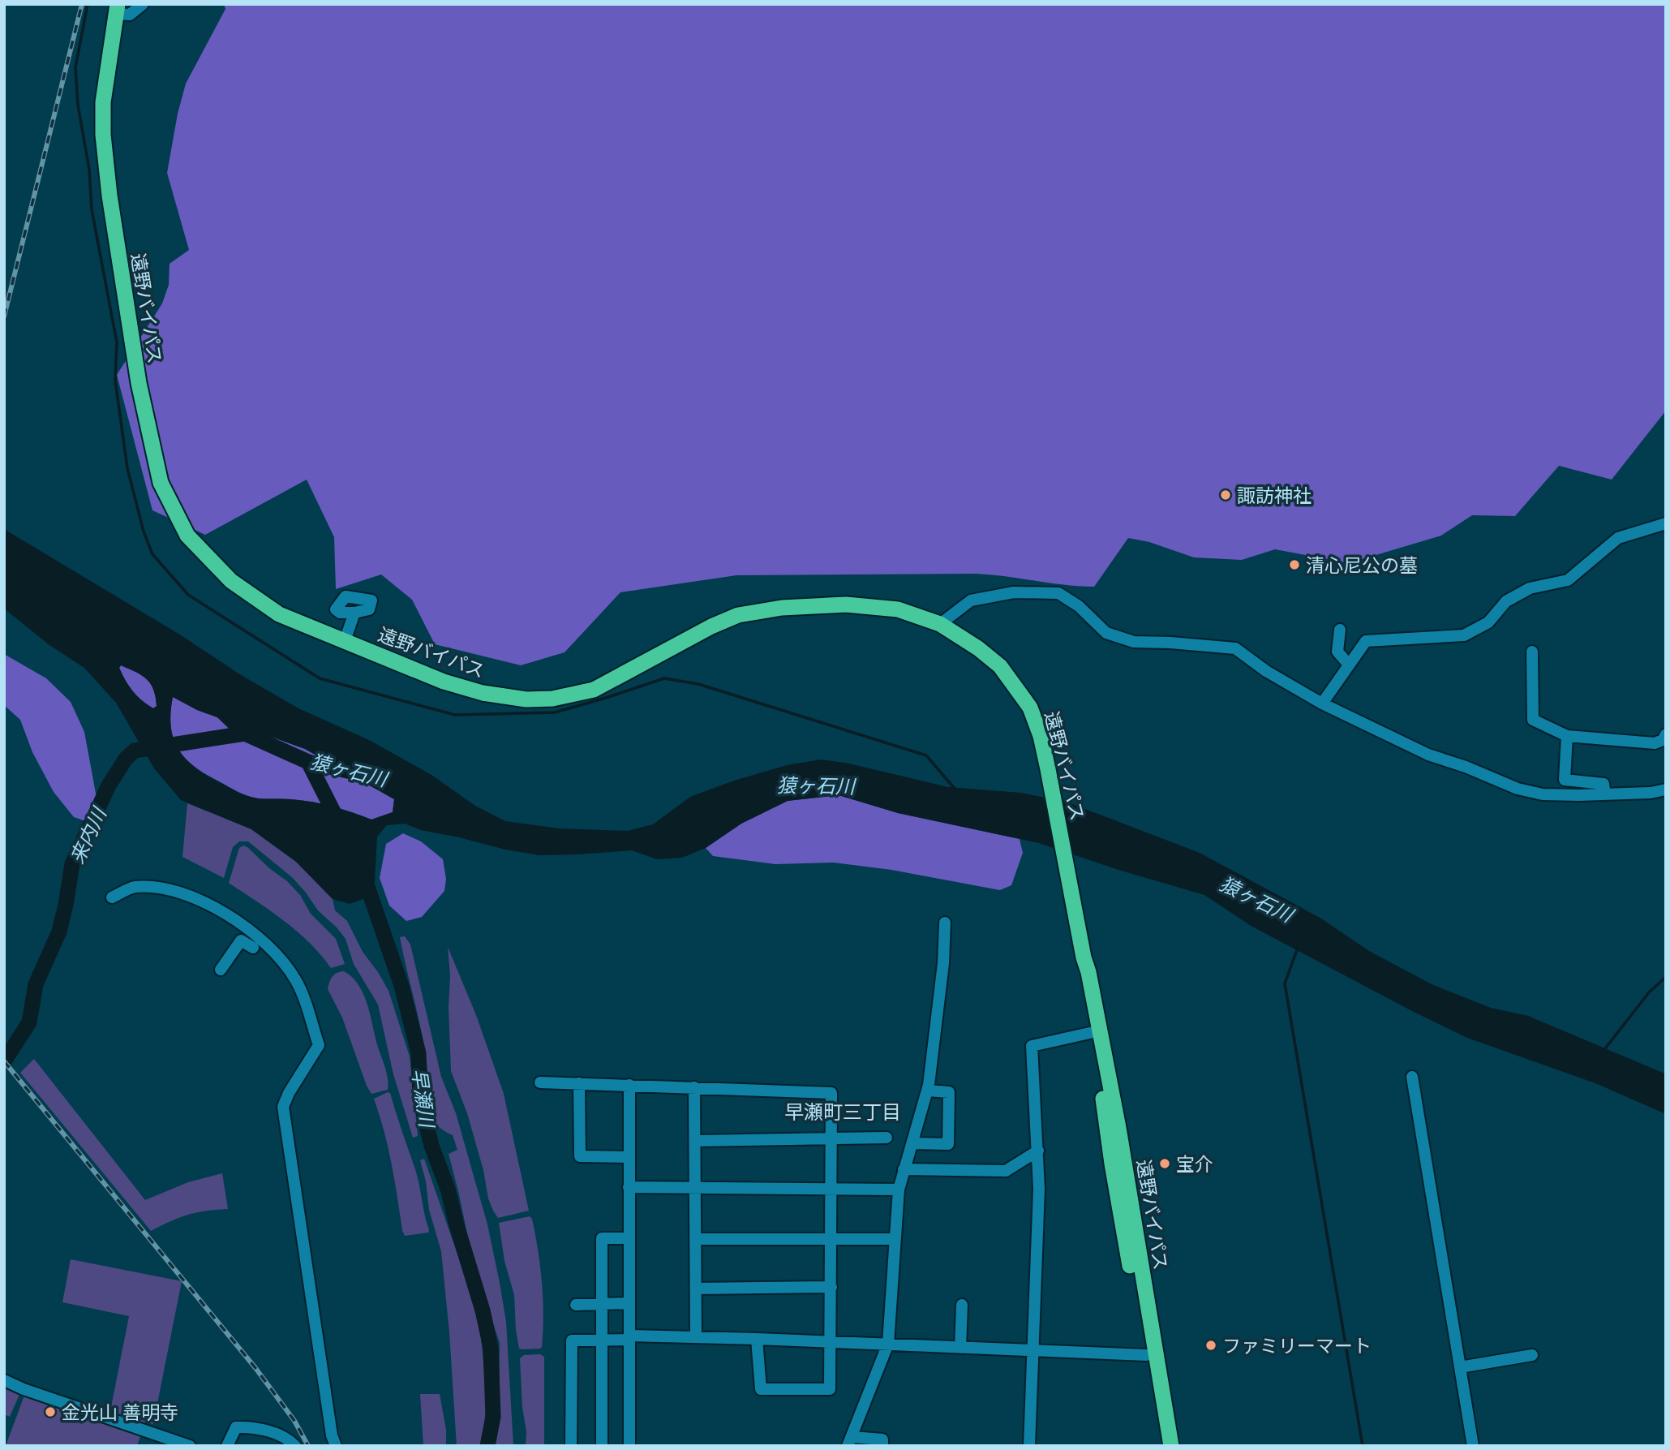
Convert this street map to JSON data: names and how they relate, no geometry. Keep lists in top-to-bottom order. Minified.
{"streets":{"highway":["遠野バイパス"]},"districts":["早瀬町三丁目"],"water":["猿ヶ石川","来内川","早瀬川"],"places":["諏訪神社","清心尼公の墓","宝介","ファミリーマート","金光山 善明寺"]}
